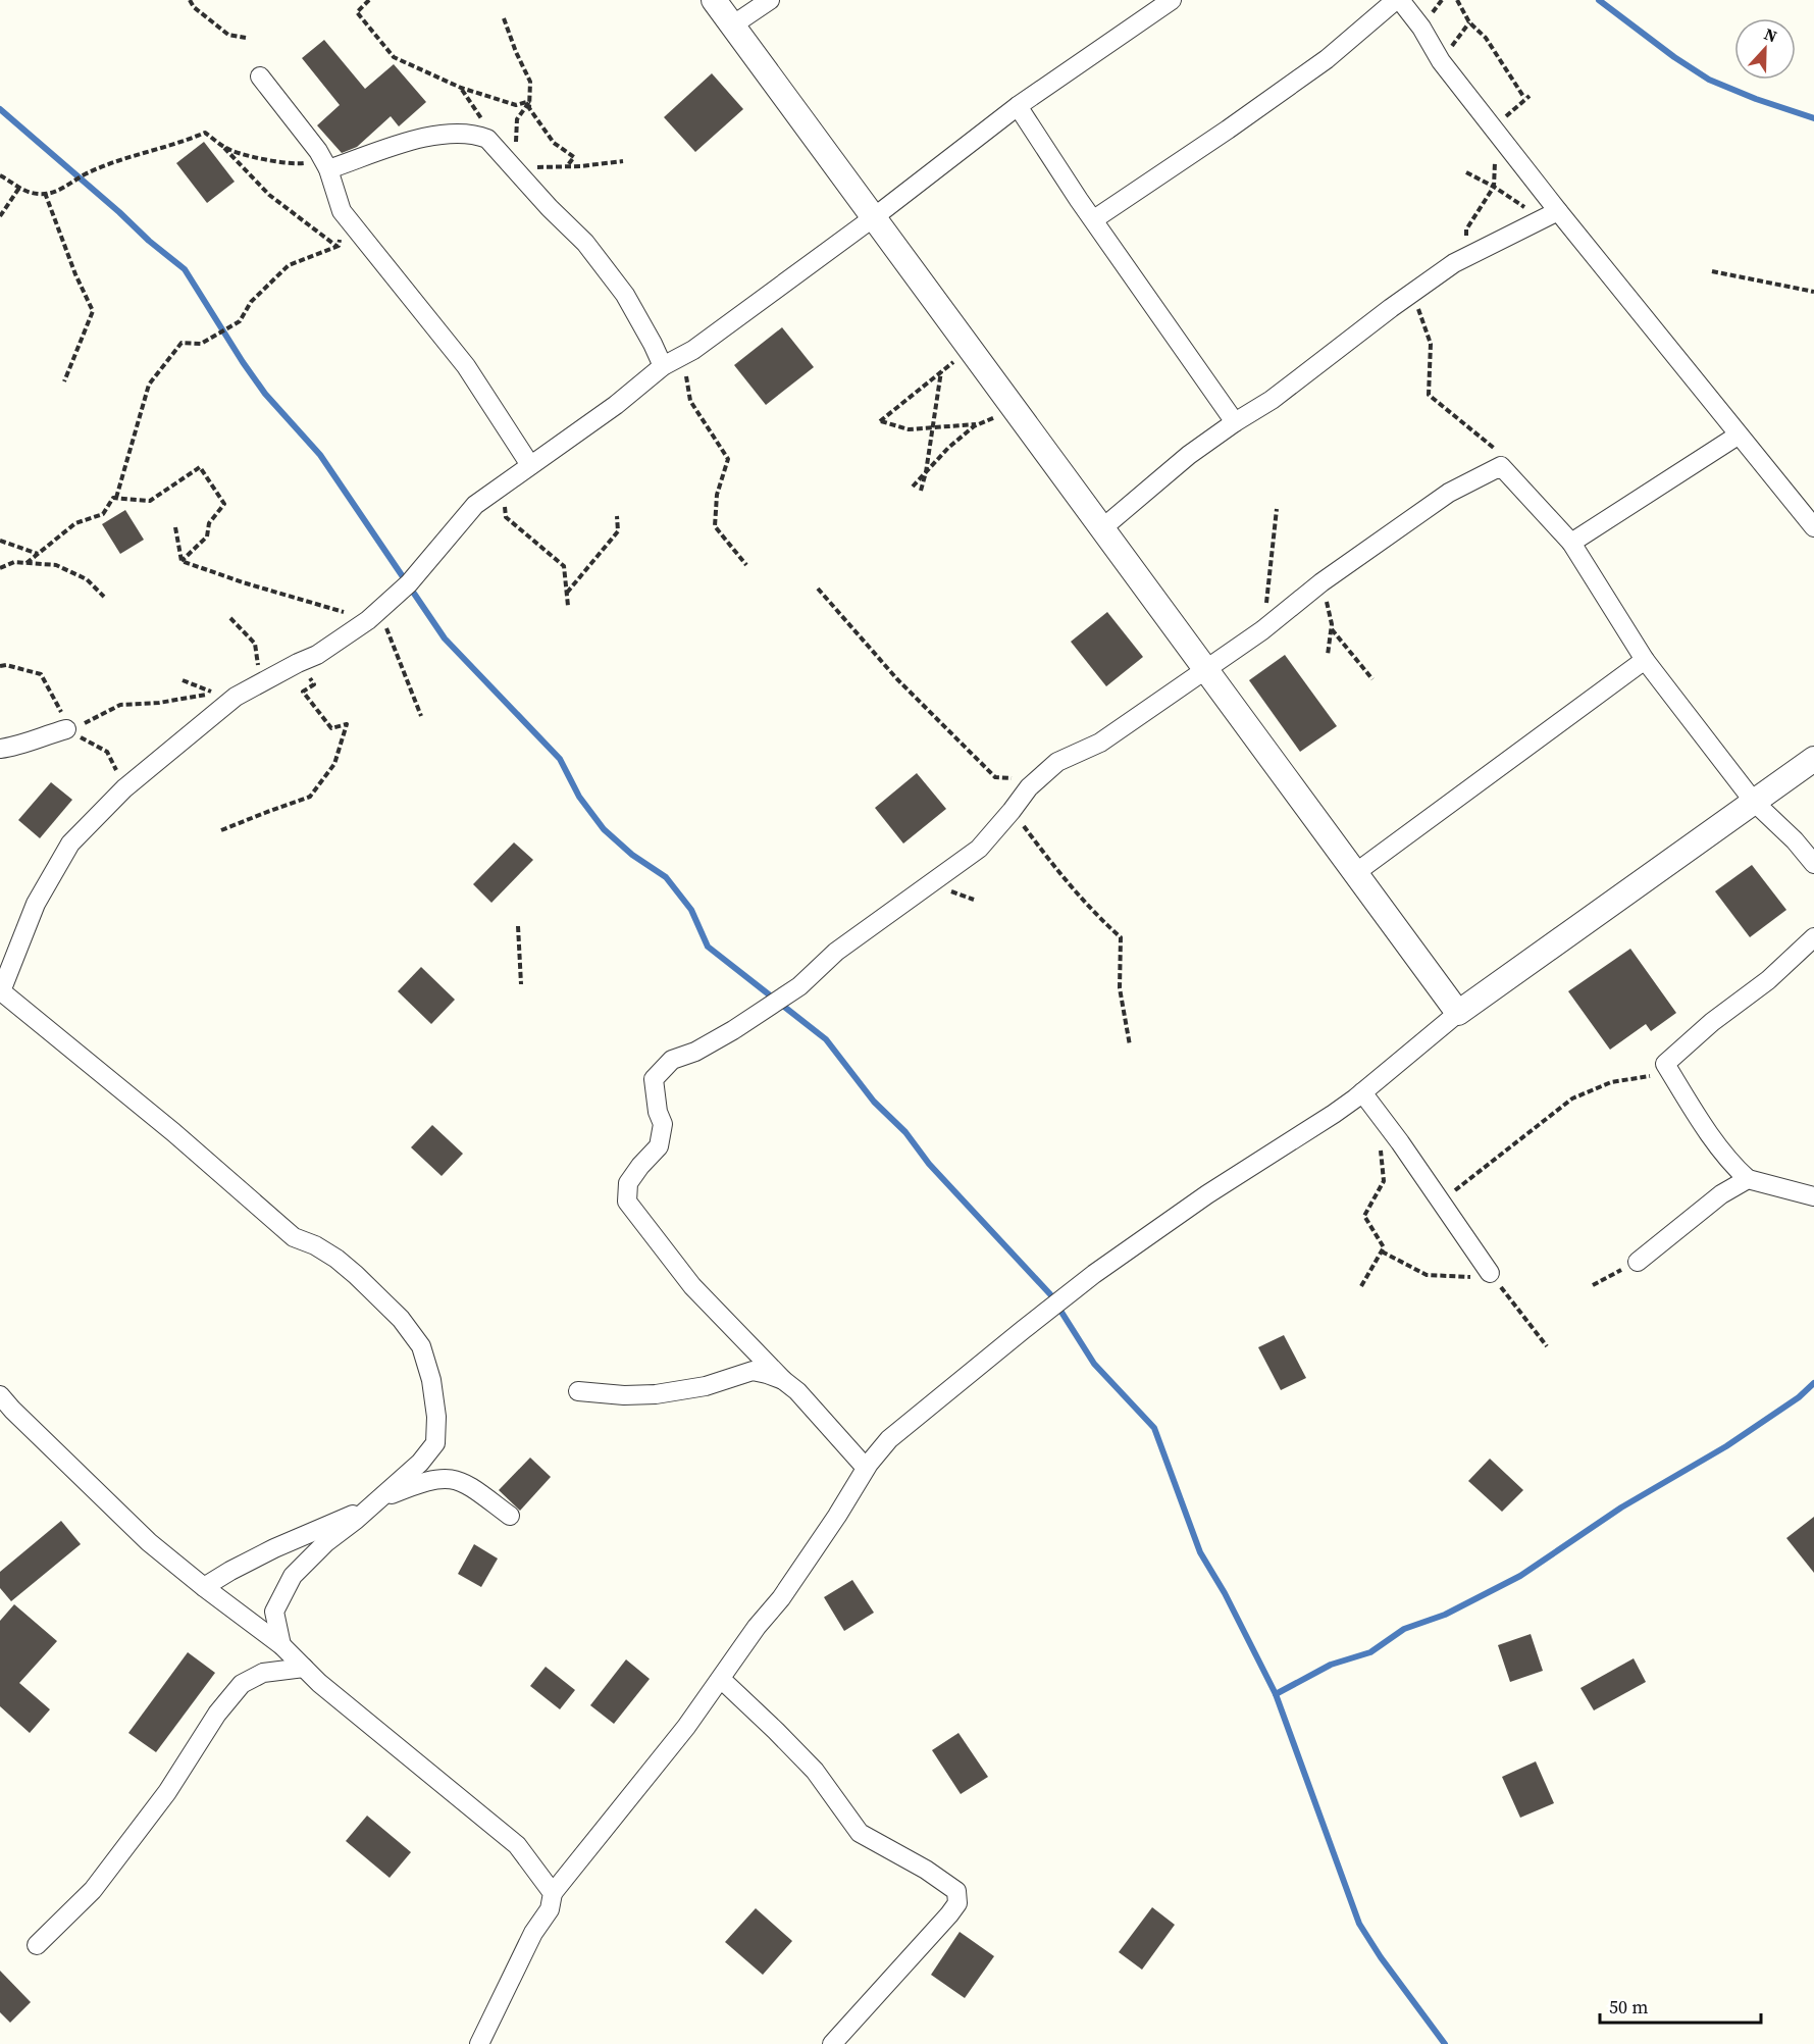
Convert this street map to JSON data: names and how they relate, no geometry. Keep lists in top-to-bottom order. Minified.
{"scale_bar":"50 m","north":"top"}
